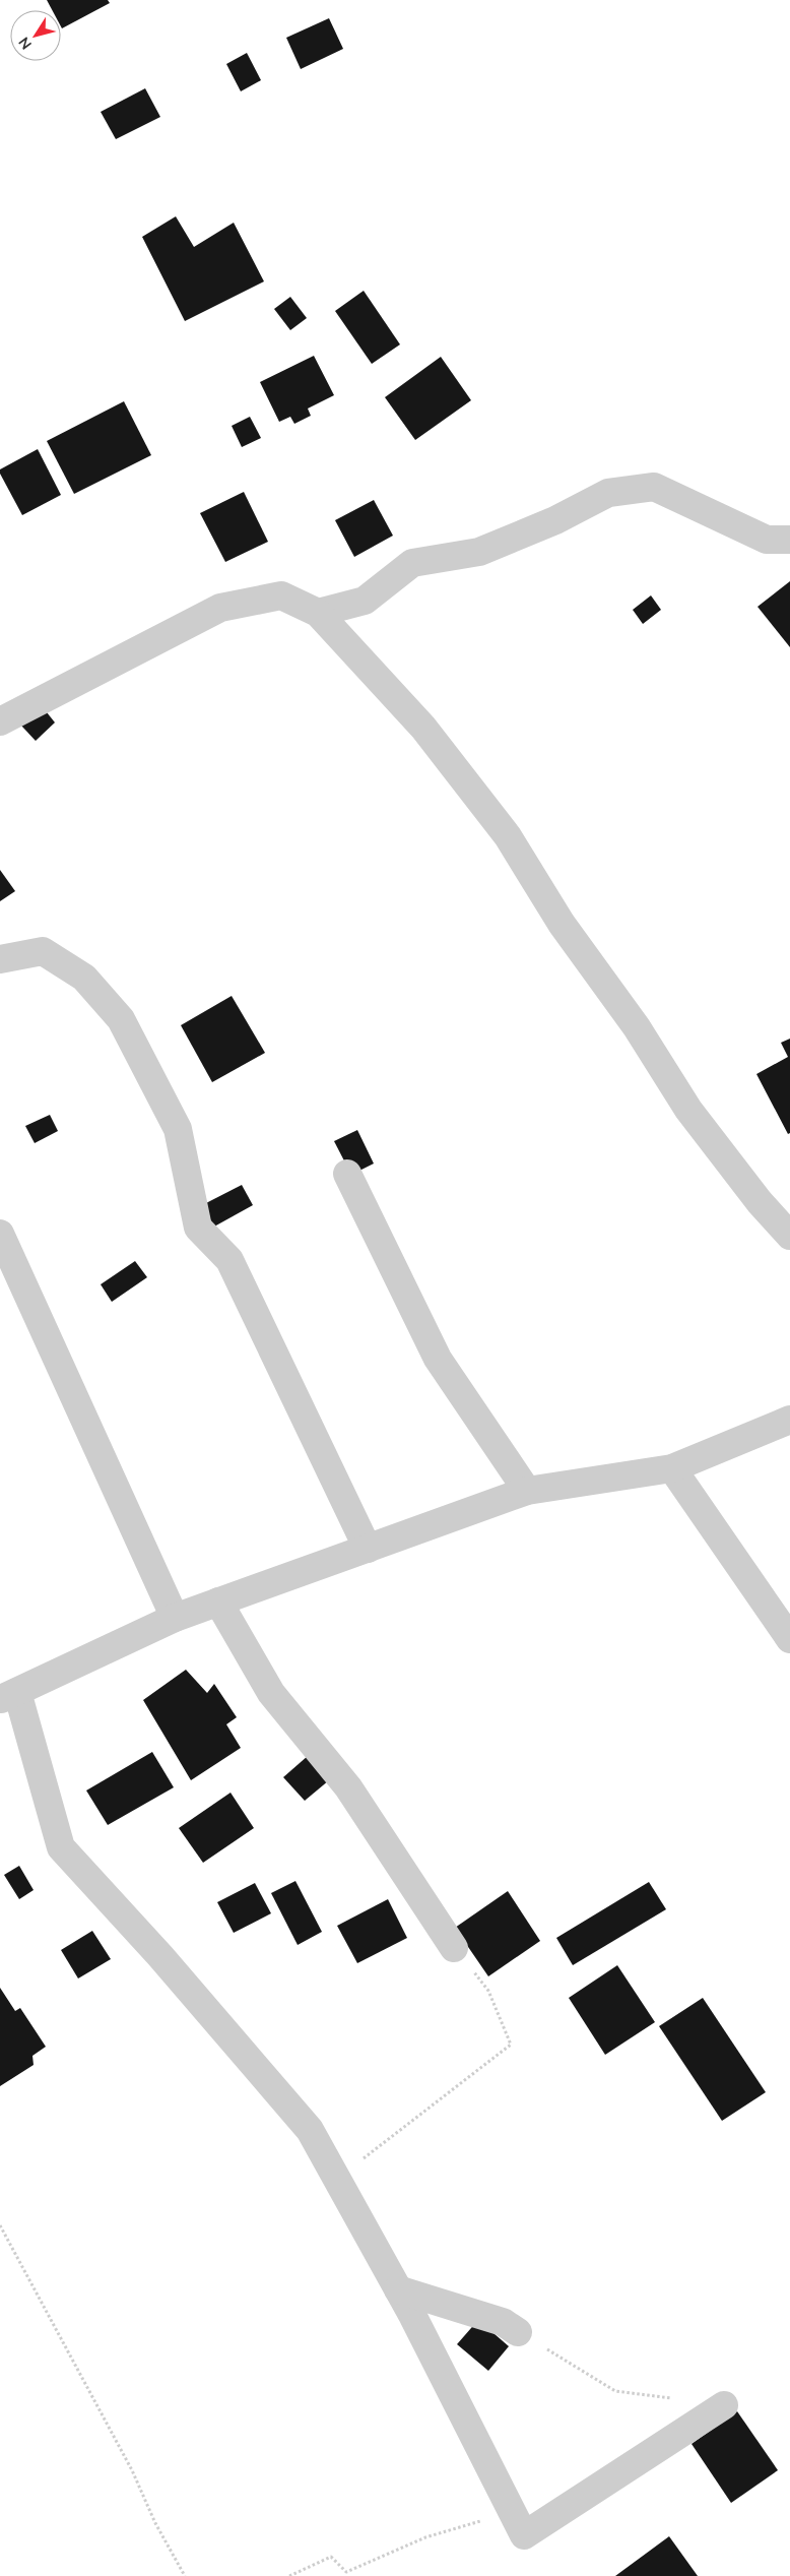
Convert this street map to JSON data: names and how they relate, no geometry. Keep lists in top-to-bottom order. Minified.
{"north":"bottom left"}
